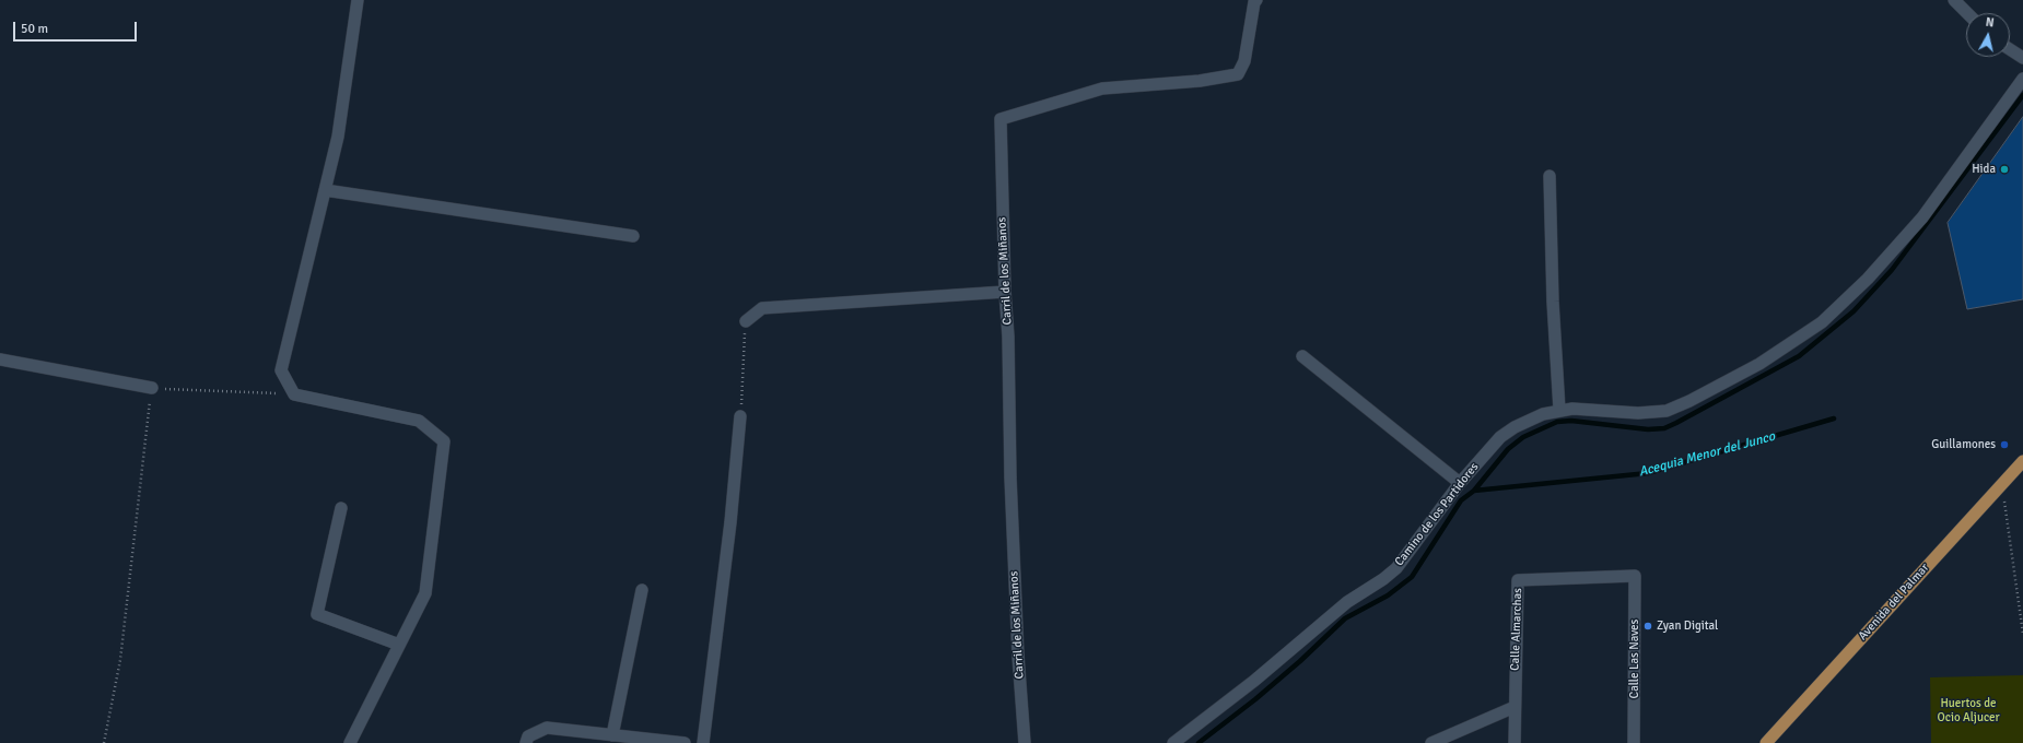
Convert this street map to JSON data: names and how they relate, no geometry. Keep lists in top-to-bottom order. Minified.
{"streets":{"main road":["Avenida del Palmar"],"street":["Carril de los Miñanos","Camino de los Partidores","Calle Almarchas","Calle Las Naves"]},"crossings":[["Calle Almarchas","Calle Las Naves"]],"water":["Acequia Menor del Junco"],"parks":["Huertos de Ocio Aljucer"],"places":["Hida","Guillamones","Zyan Digital"],"scale_bar":"50 m","north":"top"}
